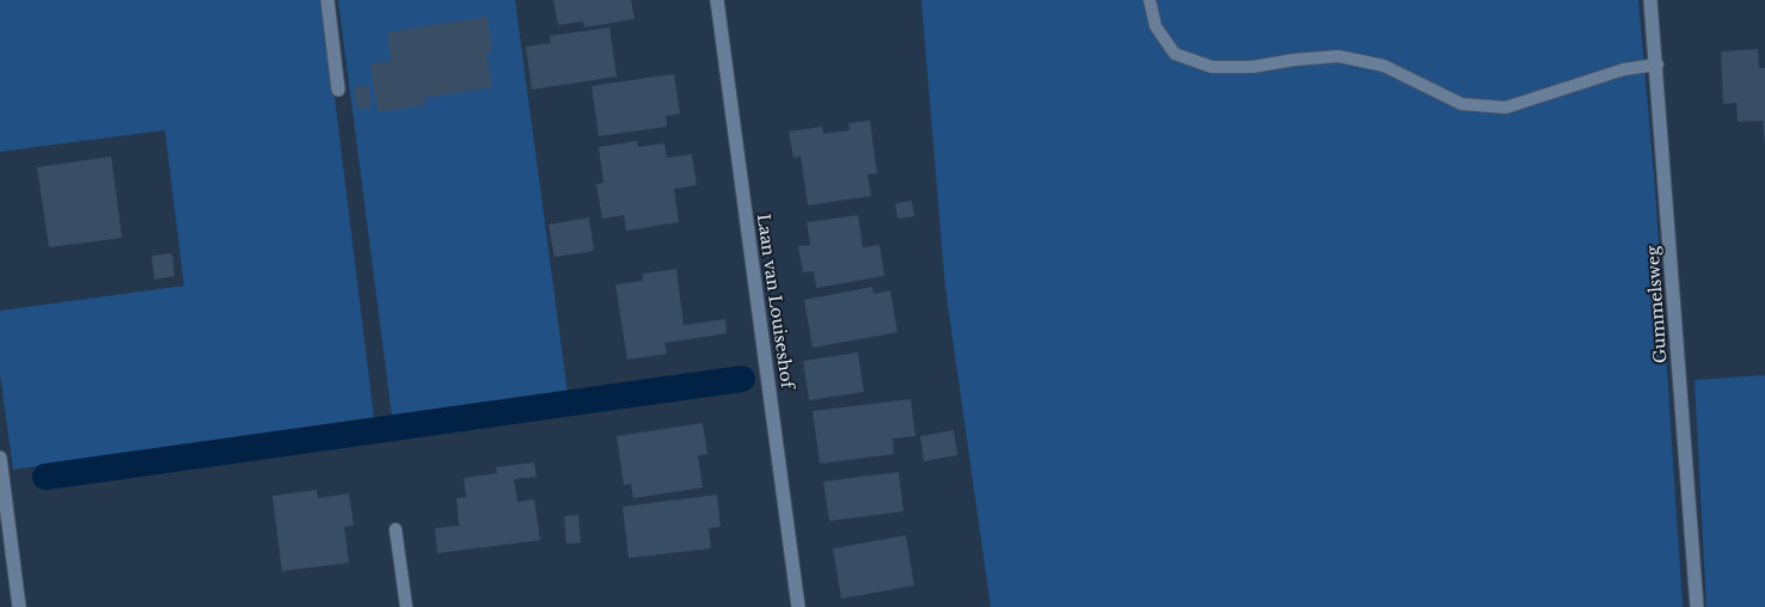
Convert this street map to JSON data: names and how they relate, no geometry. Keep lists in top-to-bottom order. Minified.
{"streets":{"street":["Laan van Louiseshof","Gummelsweg"]}}
